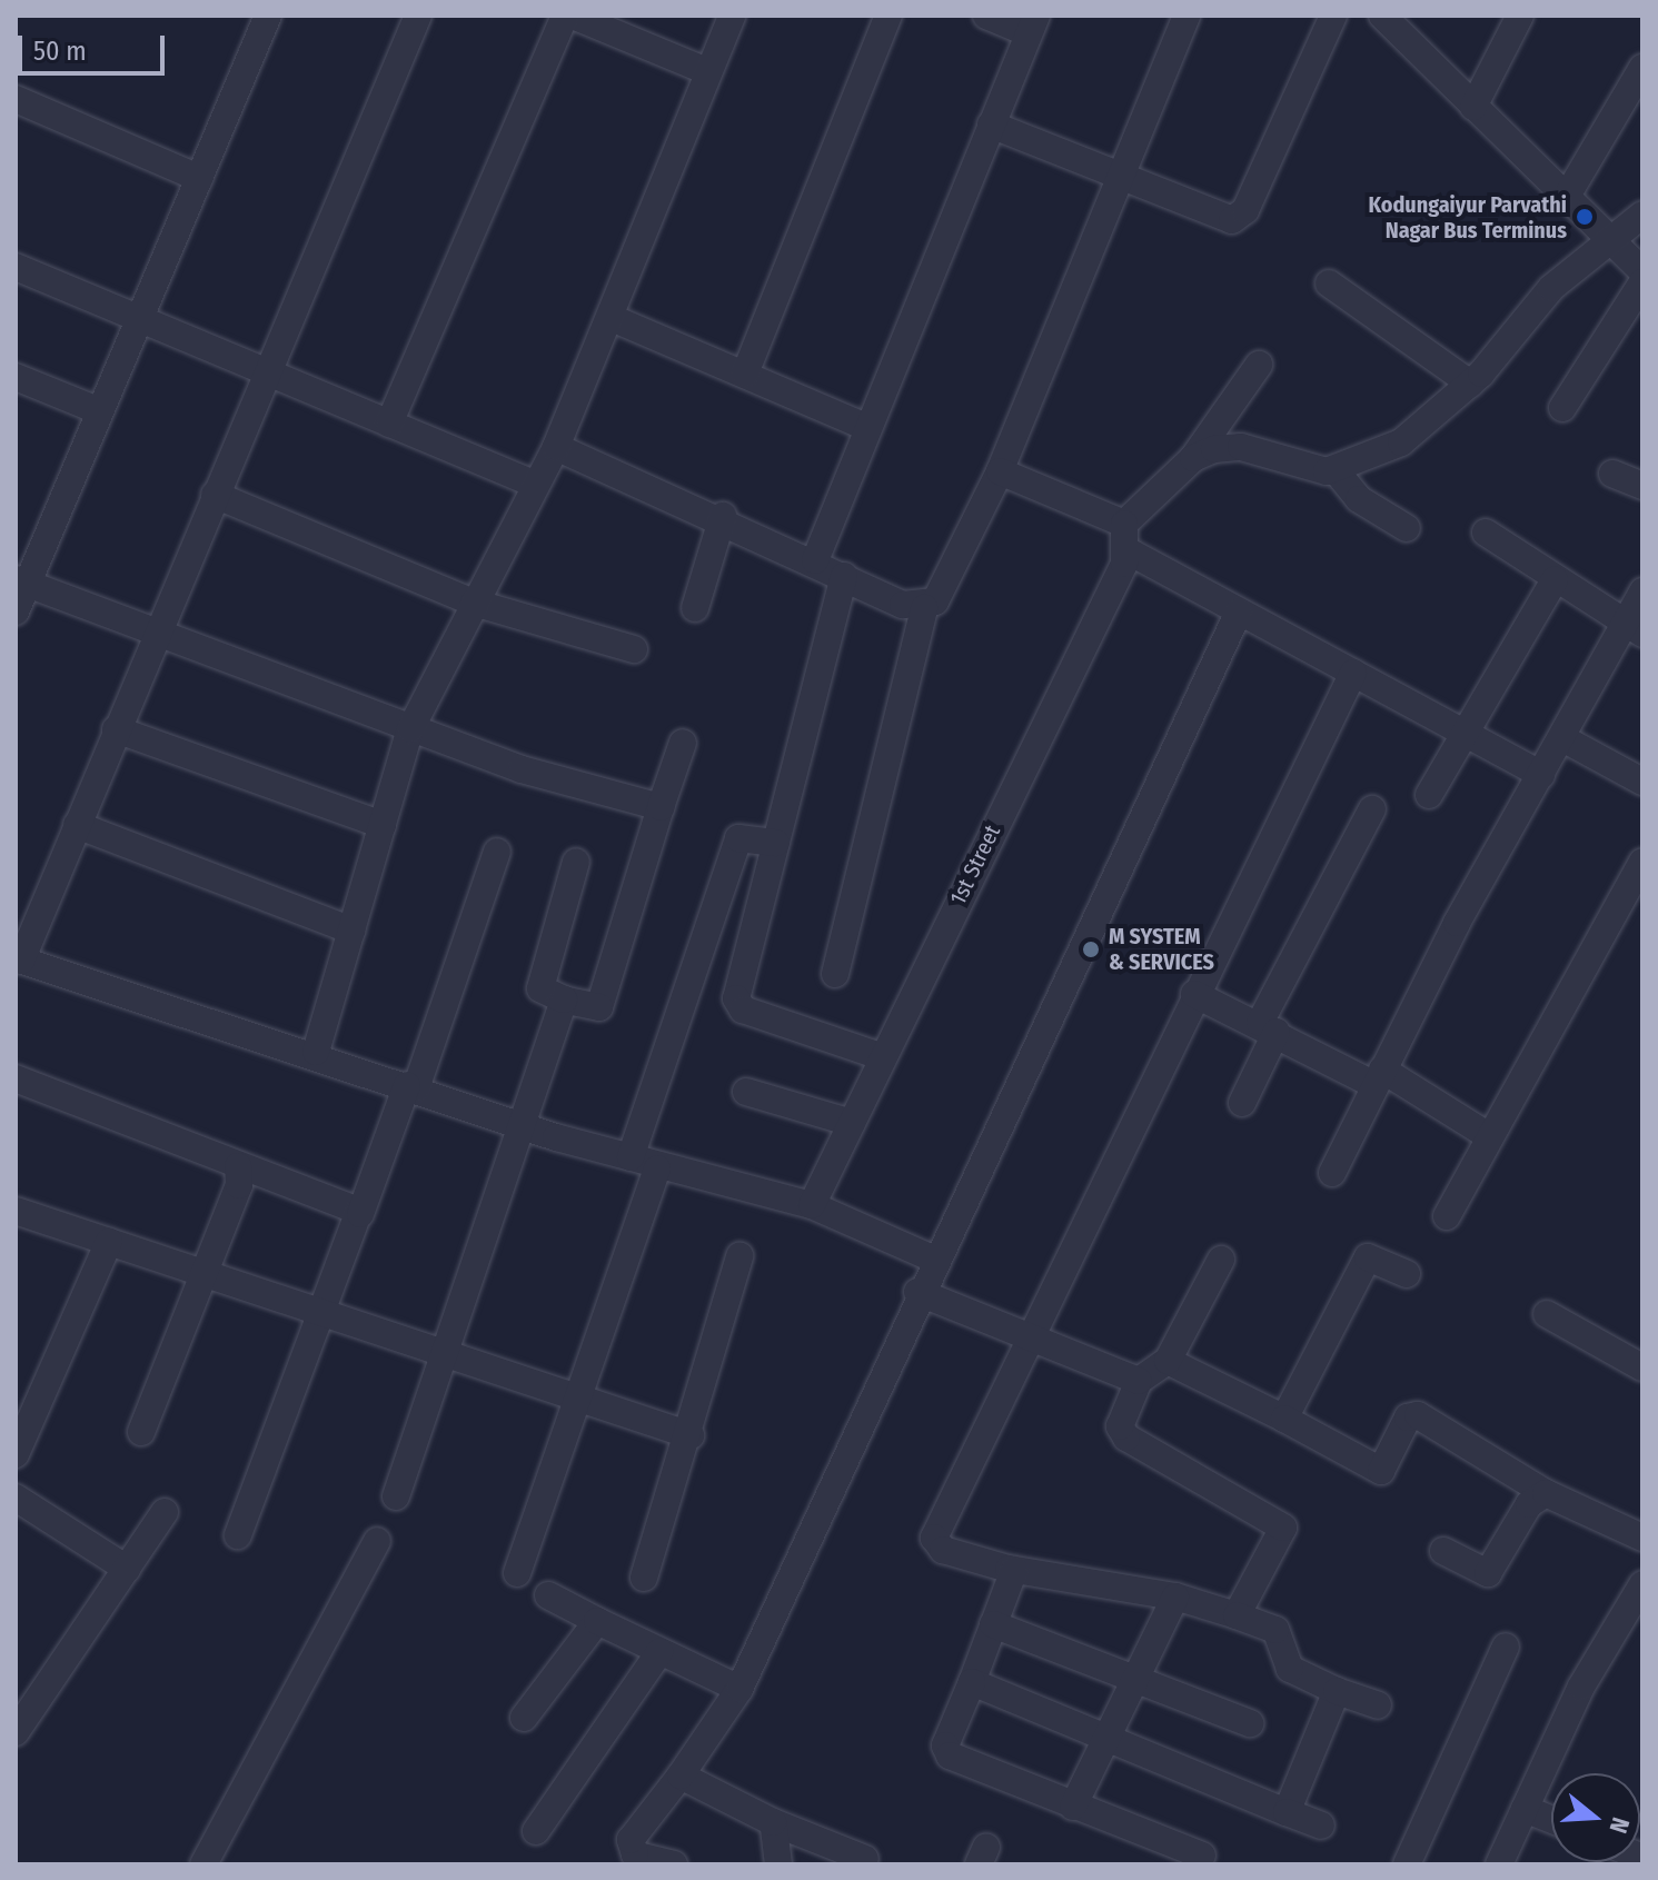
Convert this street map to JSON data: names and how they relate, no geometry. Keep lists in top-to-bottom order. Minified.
{"streets":{"street":["1st Street"]},"places":["Kodungaiyur Parvathi Nagar Bus Terminus","M SYSTEM & SERVICES"],"scale_bar":"50 m","north":"right"}
